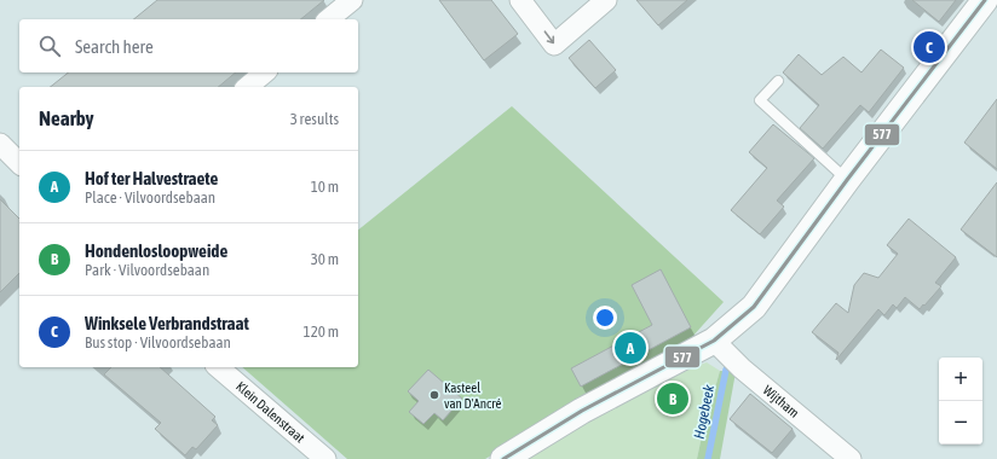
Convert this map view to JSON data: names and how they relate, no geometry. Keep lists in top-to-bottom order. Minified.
{"streets":{"street":["Wijtham","Klein Dalenstraat"]},"water":["Hogebeek"],"places":["Kasteel van D'Ancré"],"lines":["transit line 577"],"page":{"search":"Search here","pins":["C","A","B"],"heading":["Nearby","3 results"],"list":[{"mark":"A","name":"Hof ter Halvestraete","note":"Place · Vilvoordsebaan","value":"10 m"},{"mark":"B","name":"Hondenlosloopweide","note":"Park · Vilvoordsebaan","value":"30 m"},{"mark":"C","name":"Winksele Verbrandstraat","note":"Bus stop · Vilvoordsebaan","value":"120 m"}],"map_buttons":["+","−"]}}
